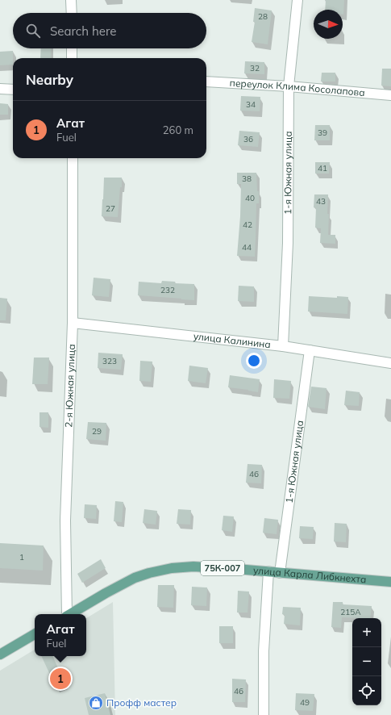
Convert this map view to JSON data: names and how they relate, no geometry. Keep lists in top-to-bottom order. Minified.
{"streets":{"main road":["75К-007","улица Карла Либкнехта"],"street":["переулок Клима Косолапова","1-я Южная улица","улица Калинина","2-я Южная улица"]},"crossings":[["переулок Клима Косолапова","1-я Южная улица"],["1-я Южная улица","улица Калинина"],["1-я Южная улица","улица Карла Либкнехта"],["улица Калинина","2-я Южная улица"]],"places":{"shop":["Профф мастер"]},"house_numbers":["28","32","34","39","36","41","38","40","43","27","42","44","232","323","29","46","1","215А","46","49"],"north":"right","page":{"search":"Search here","heading":"Nearby","list":[{"mark":"1","name":"Агат","note":"Fuel","value":"260 m"}],"popup":["Агат","Fuel"],"map_buttons":["+","−"],"pins":"1"}}
